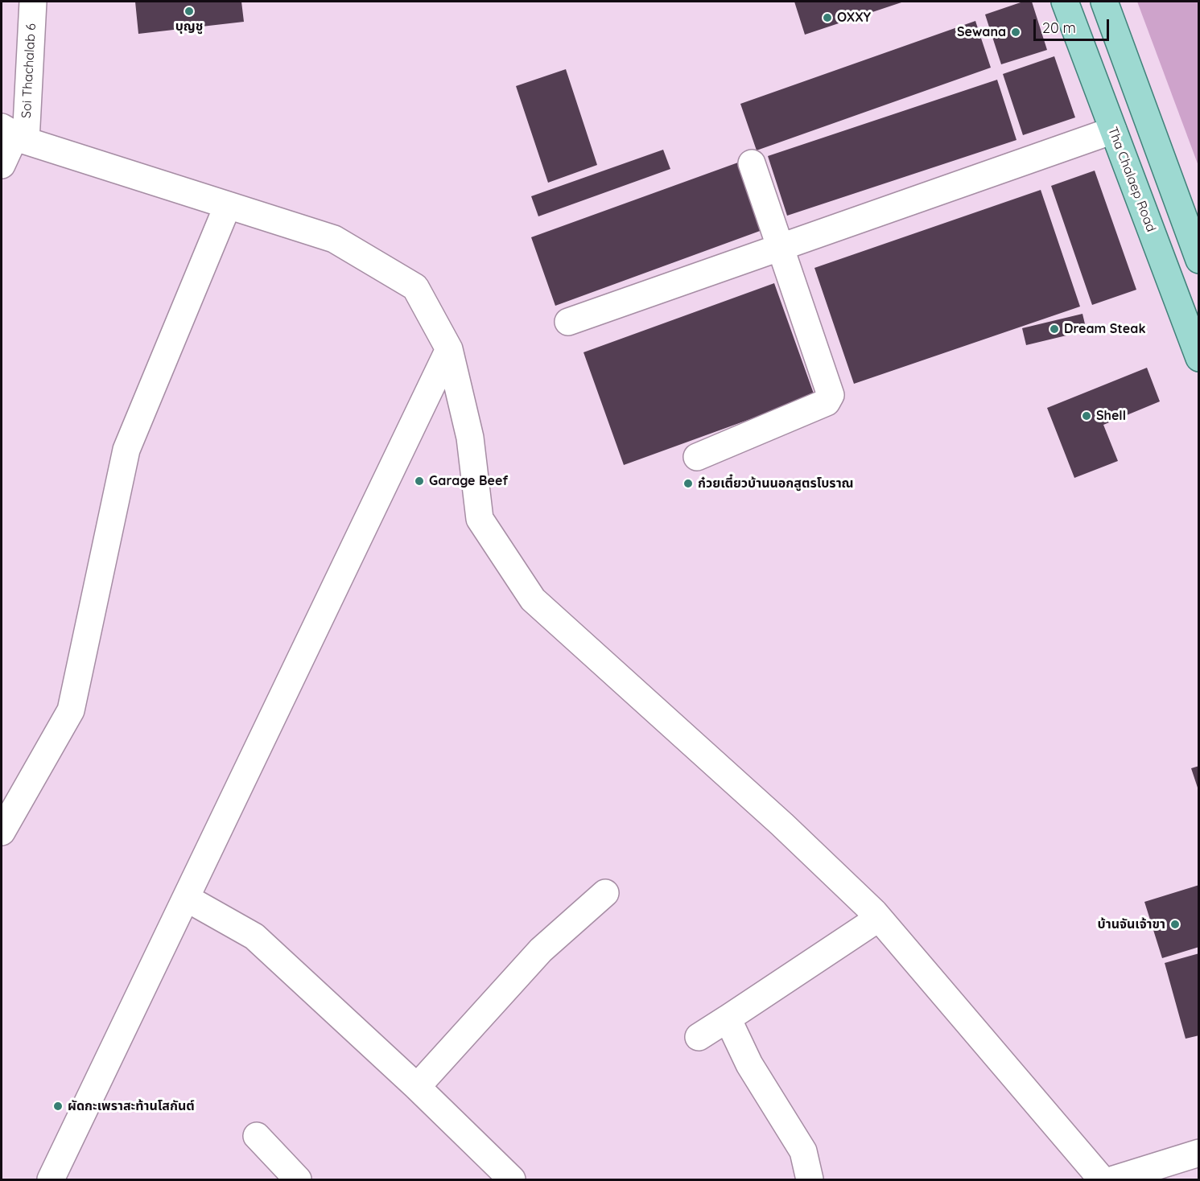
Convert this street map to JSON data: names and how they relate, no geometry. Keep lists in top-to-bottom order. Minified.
{"streets":{"main road":["Tha Chalaep Road"],"street":["Soi Thachalab 6"]},"places":["บุญชู","OXXY","Sewana","Dream Steak","Shell","Garage Beef","ก๋วยเตี๋ยวบ้านนอกสูตรโบราณ","บ้านจันเจ้าขา","ผัดกะเพราสะท้านโสกันต์"],"scale_bar":"20 m"}
